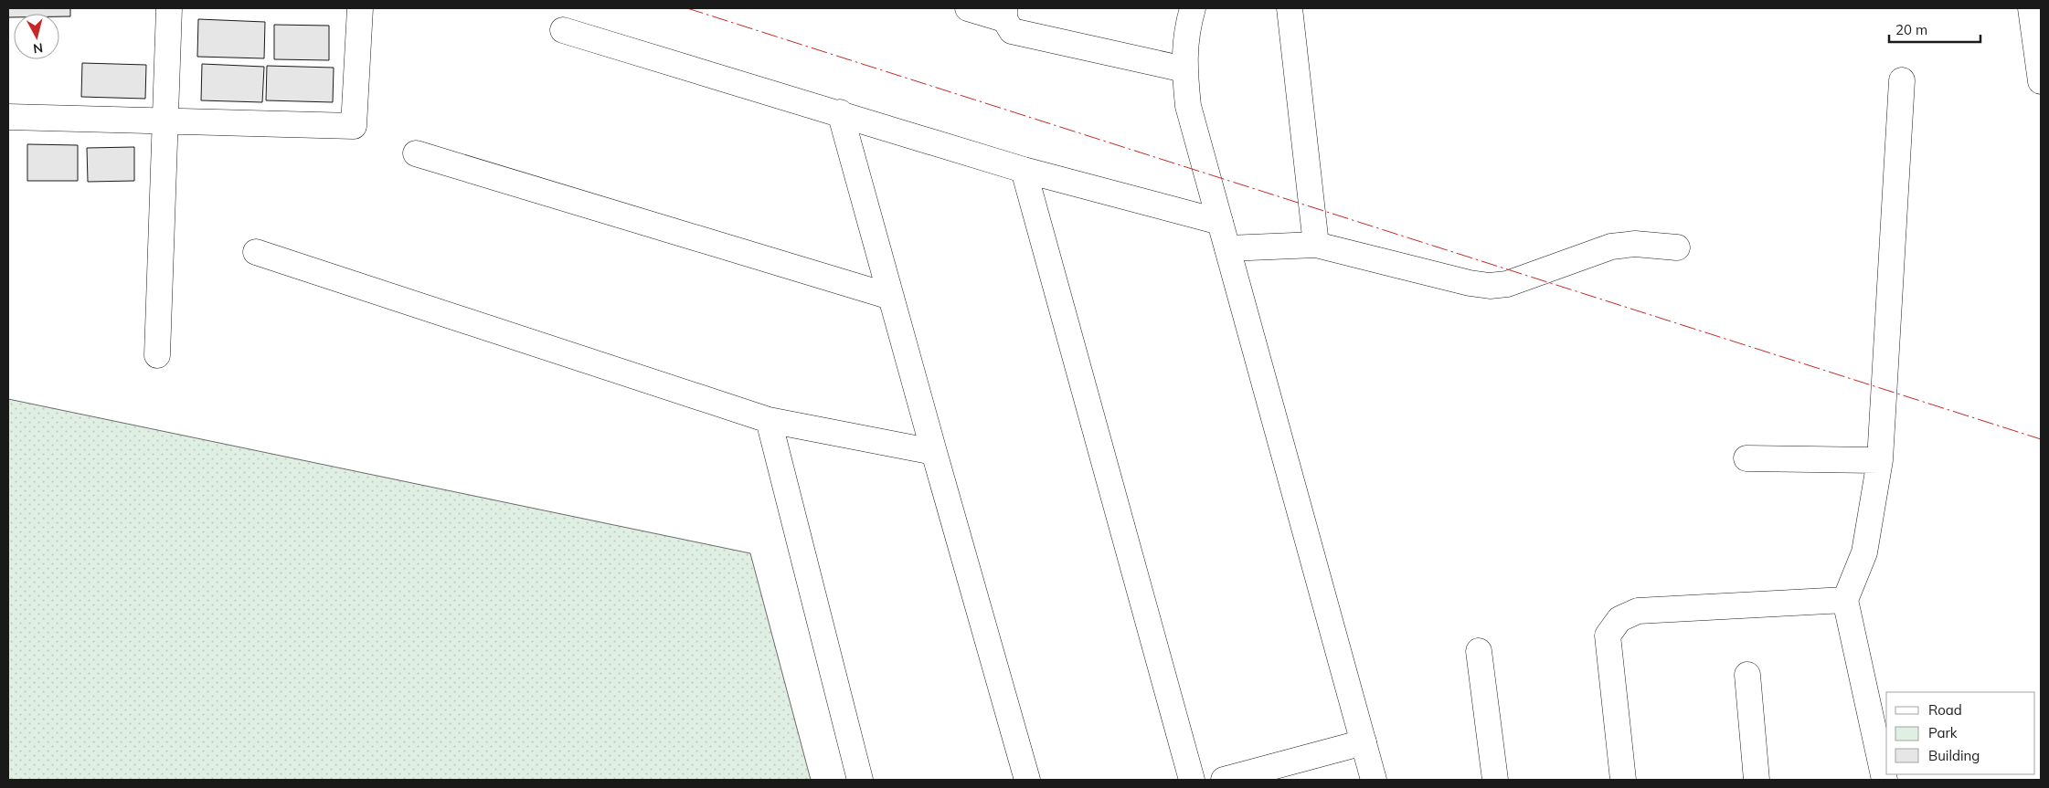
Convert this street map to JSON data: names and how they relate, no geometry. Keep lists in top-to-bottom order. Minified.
{"legend":["Road","Park","Building"],"scale_bar":"20 m","north":"bottom"}
